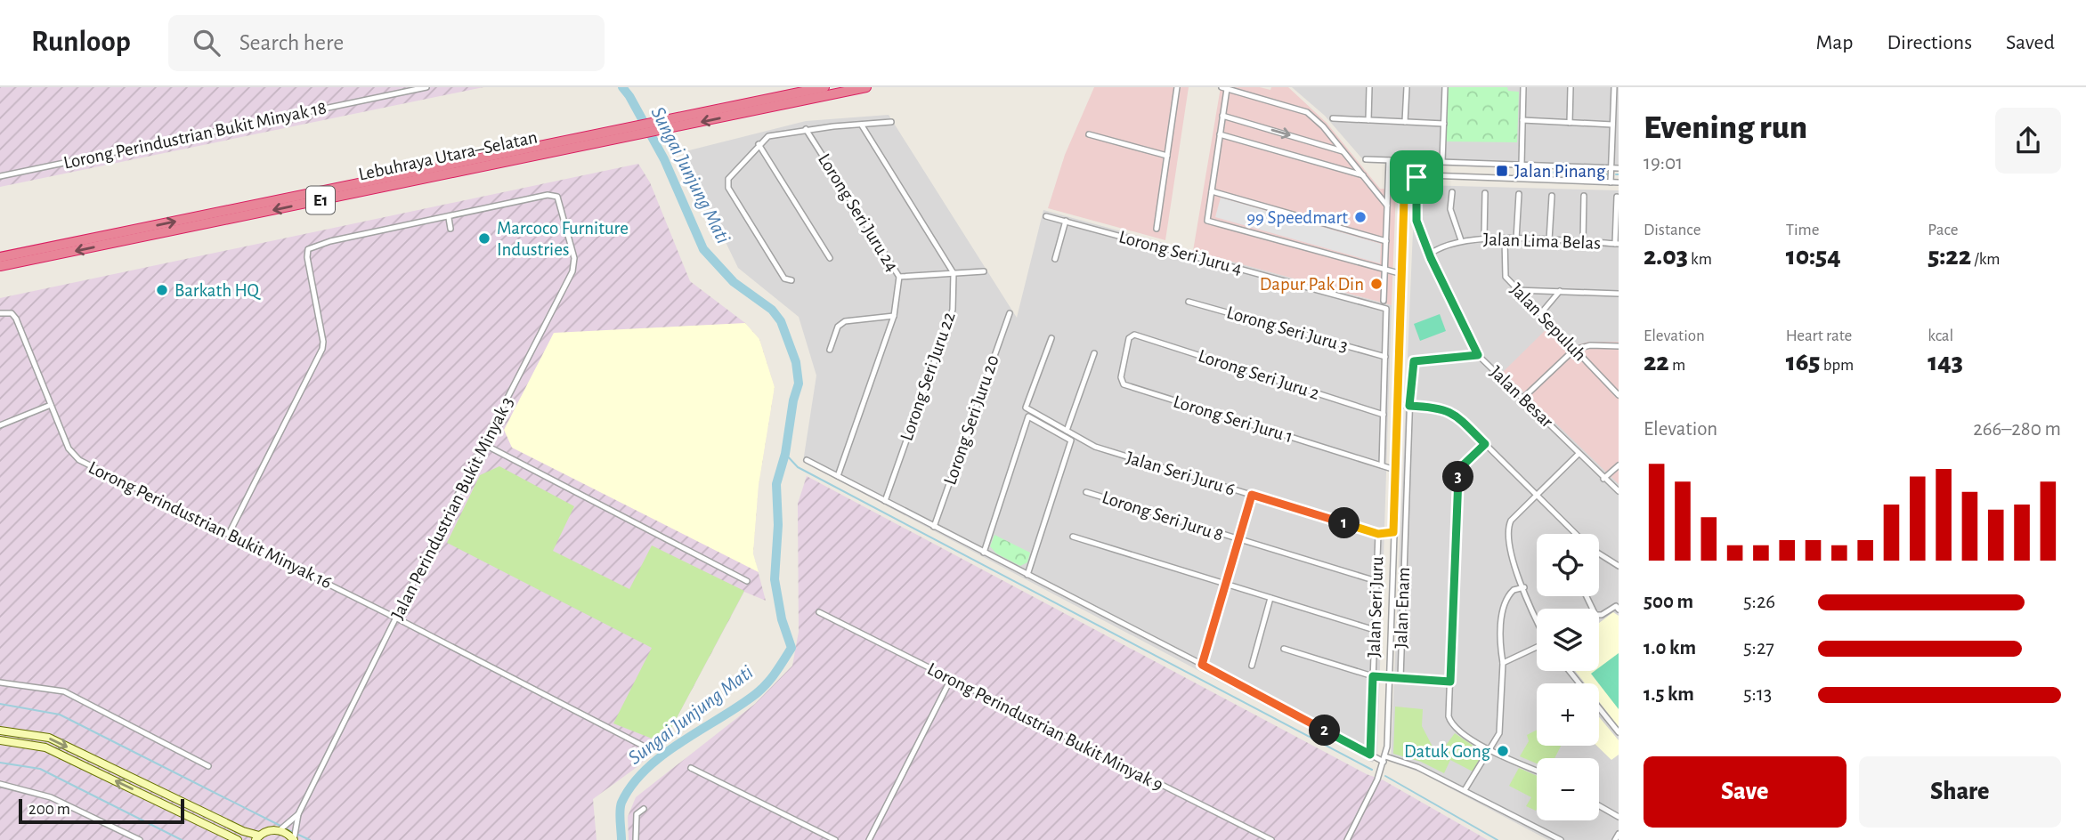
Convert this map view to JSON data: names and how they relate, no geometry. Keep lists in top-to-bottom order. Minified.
{"streets":{"highway":["Lebuhraya Utara–Selatan","E1"],"street":["Lorong Perindustrian Bukit Minyak 18","Lorong Seri Juru 24","Jalan Lima Belas","Lorong Seri Juru 4","Jalan Sepuluh","Lorong Seri Juru 3","Lorong Seri Juru 2","Lorong Seri Juru 22","Jalan Besar","Lorong Seri Juru 1","Lorong Seri Juru 20","Jalan Seri Juru 6","Jalan Perindustrian Bukit Minyak 3","Lorong Seri Juru 8","Lorong Perindustrian Bukit Minyak 16","Jalan Seri Juru","Jalan Enam","Lorong Perindustrian Bukit Minyak 9"]},"crossings":[["Jalan Lima Belas","Jalan Sepuluh"],["Jalan Lima Belas","Jalan Besar"],["Lorong Seri Juru 4","Lorong Seri Juru 3"],["Lorong Seri Juru 2","Lorong Seri Juru 1"],["Jalan Besar","Jalan Enam"],["Jalan Seri Juru 6","Jalan Seri Juru"],["Jalan Perindustrian Bukit Minyak 3","Lorong Perindustrian Bukit Minyak 16"],["Lorong Seri Juru 8","Jalan Seri Juru"]],"water":["Sungai Junjung Mati"],"places":{"transit":["Jalan Pinang"],"other":["99 Speedmart","Marcoco Furniture Industries","Dapur Pak Din","Barkath HQ","Datuk Gong"]},"scale_bar":"200 m","page":{"header":"Runloop","search":"Search here","nav":["Map","Directions","Saved"],"heading":["Evening run","19:01"],"stats":[["Distance","2.03 km"],["Time","10:54"],["Pace","5:22 /km"],["Elevation","22 m"],["Heart rate","165 bpm"],["kcal","143"]],"chart":["Elevation","266–280 m"],"pins":["3","1","2"],"map_buttons":["+","−"],"list":[{"name":"500 m","note":"5:26"},{"name":"1.0 km","note":"5:27"},{"name":"1.5 km","note":"5:13"}],"buttons":["Save","Share"],"scale":"200 m"}}
